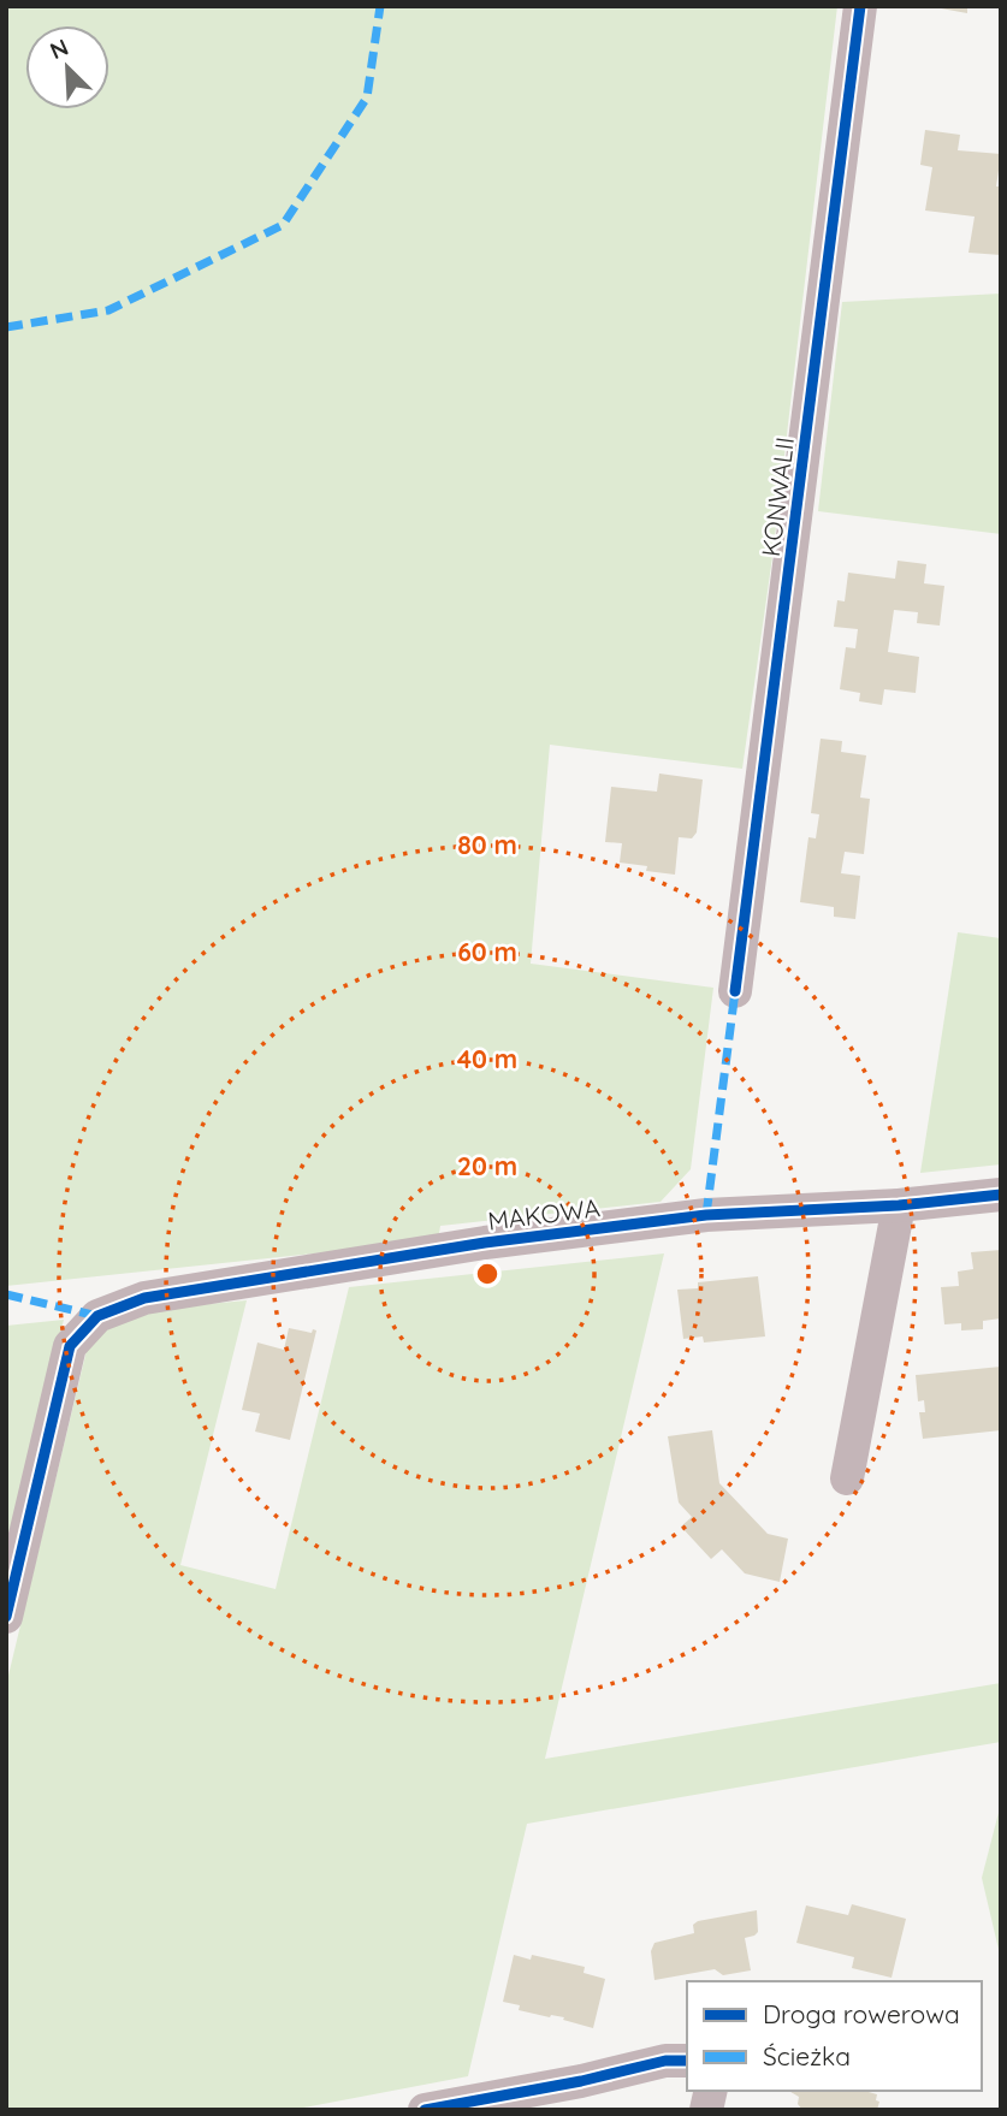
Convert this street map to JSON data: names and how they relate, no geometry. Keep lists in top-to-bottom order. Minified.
{"streets":{"street":["KONWALII","MAKOWA"]},"legend":["Droga rowerowa","Ścieżka"],"north":"top left","rings":["80 m","60 m","40 m","20 m"]}
